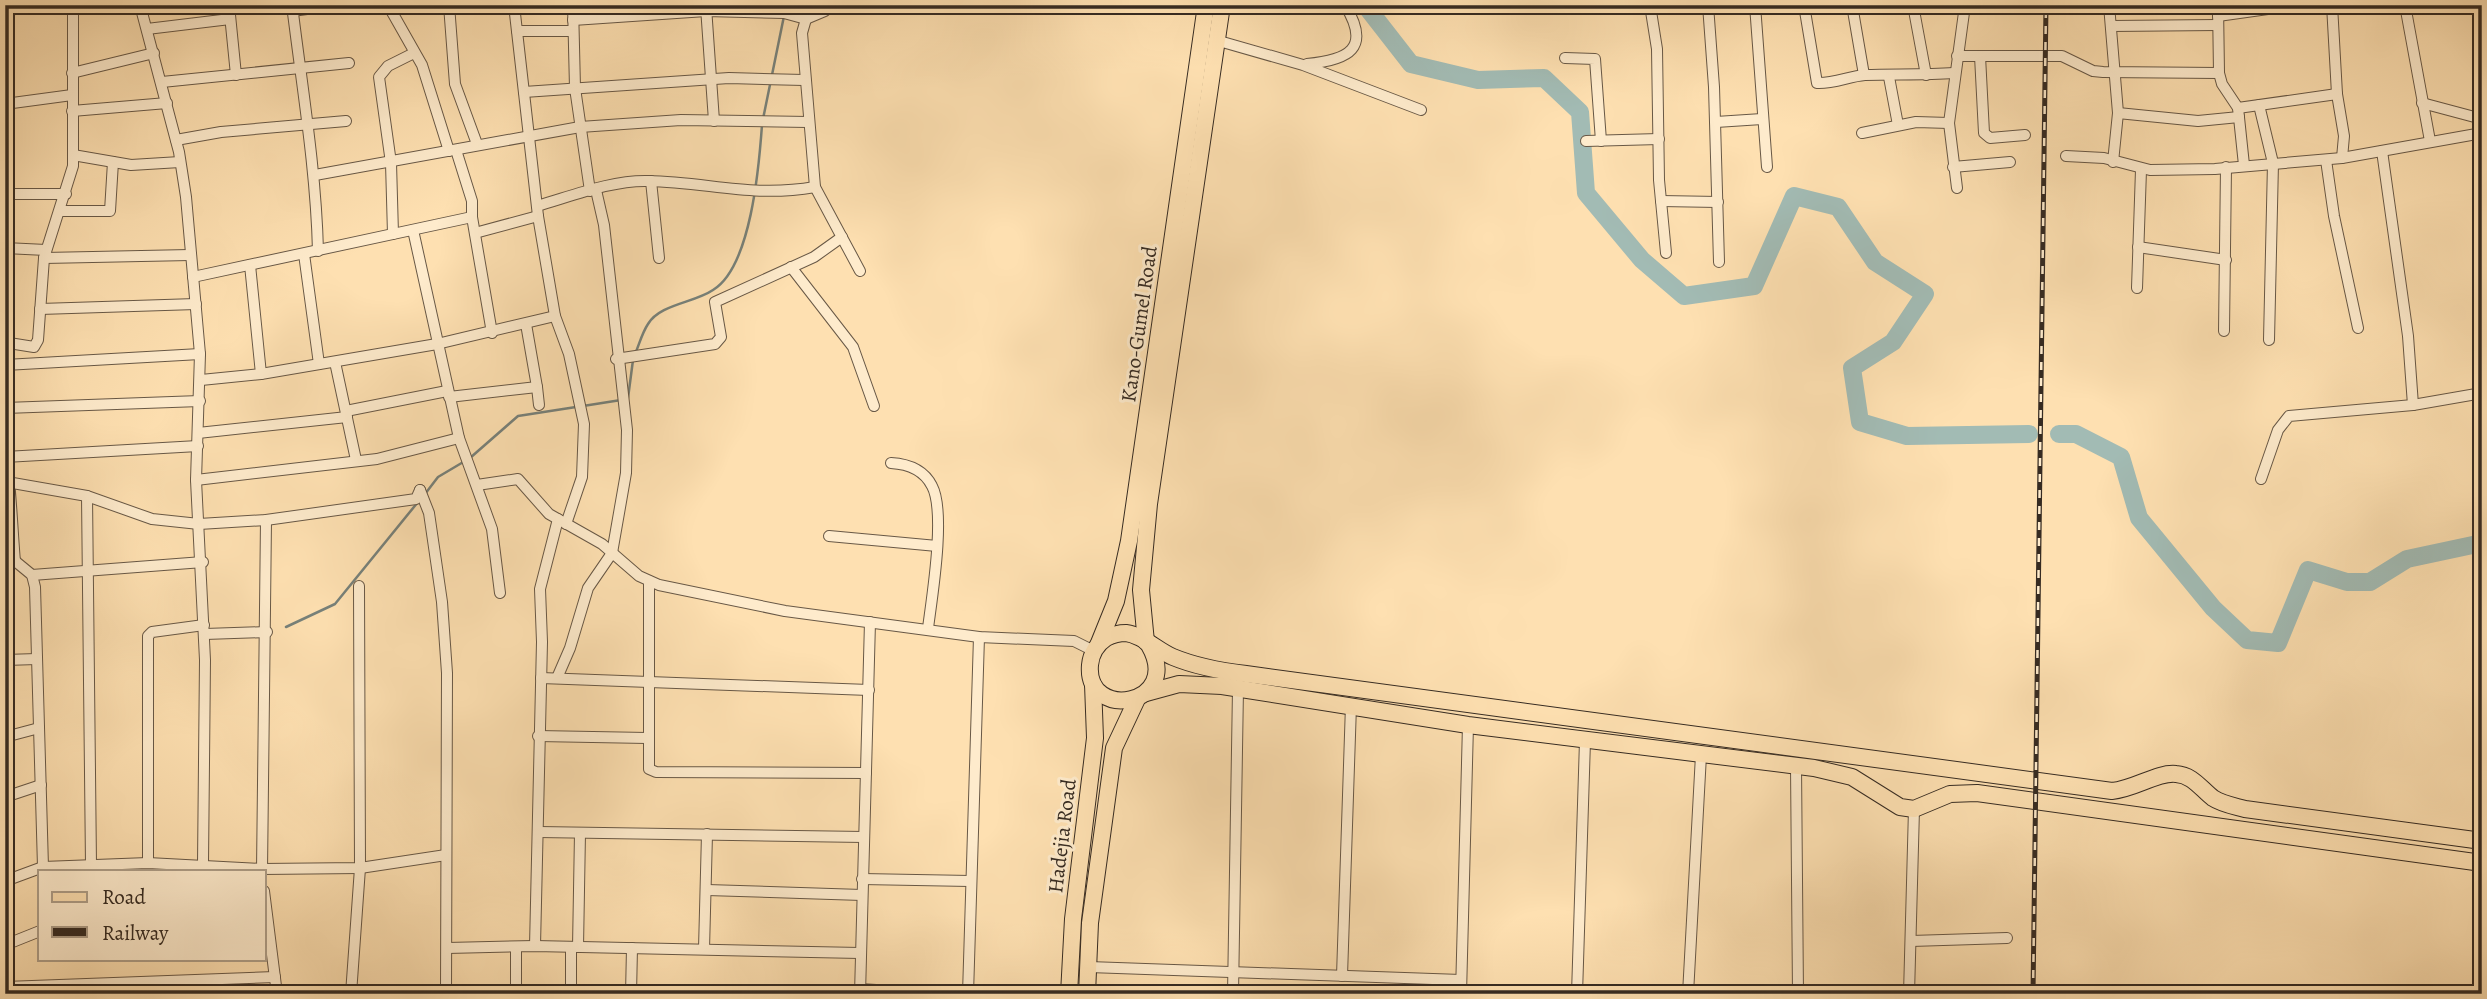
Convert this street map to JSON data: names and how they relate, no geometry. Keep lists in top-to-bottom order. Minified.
{"streets":{"main road":["Kano-Gumel Road","Hadejia Road"]},"crossings":[["Kano-Gumel Road","Hadejia Road"]],"legend":["Road","Railway"]}
